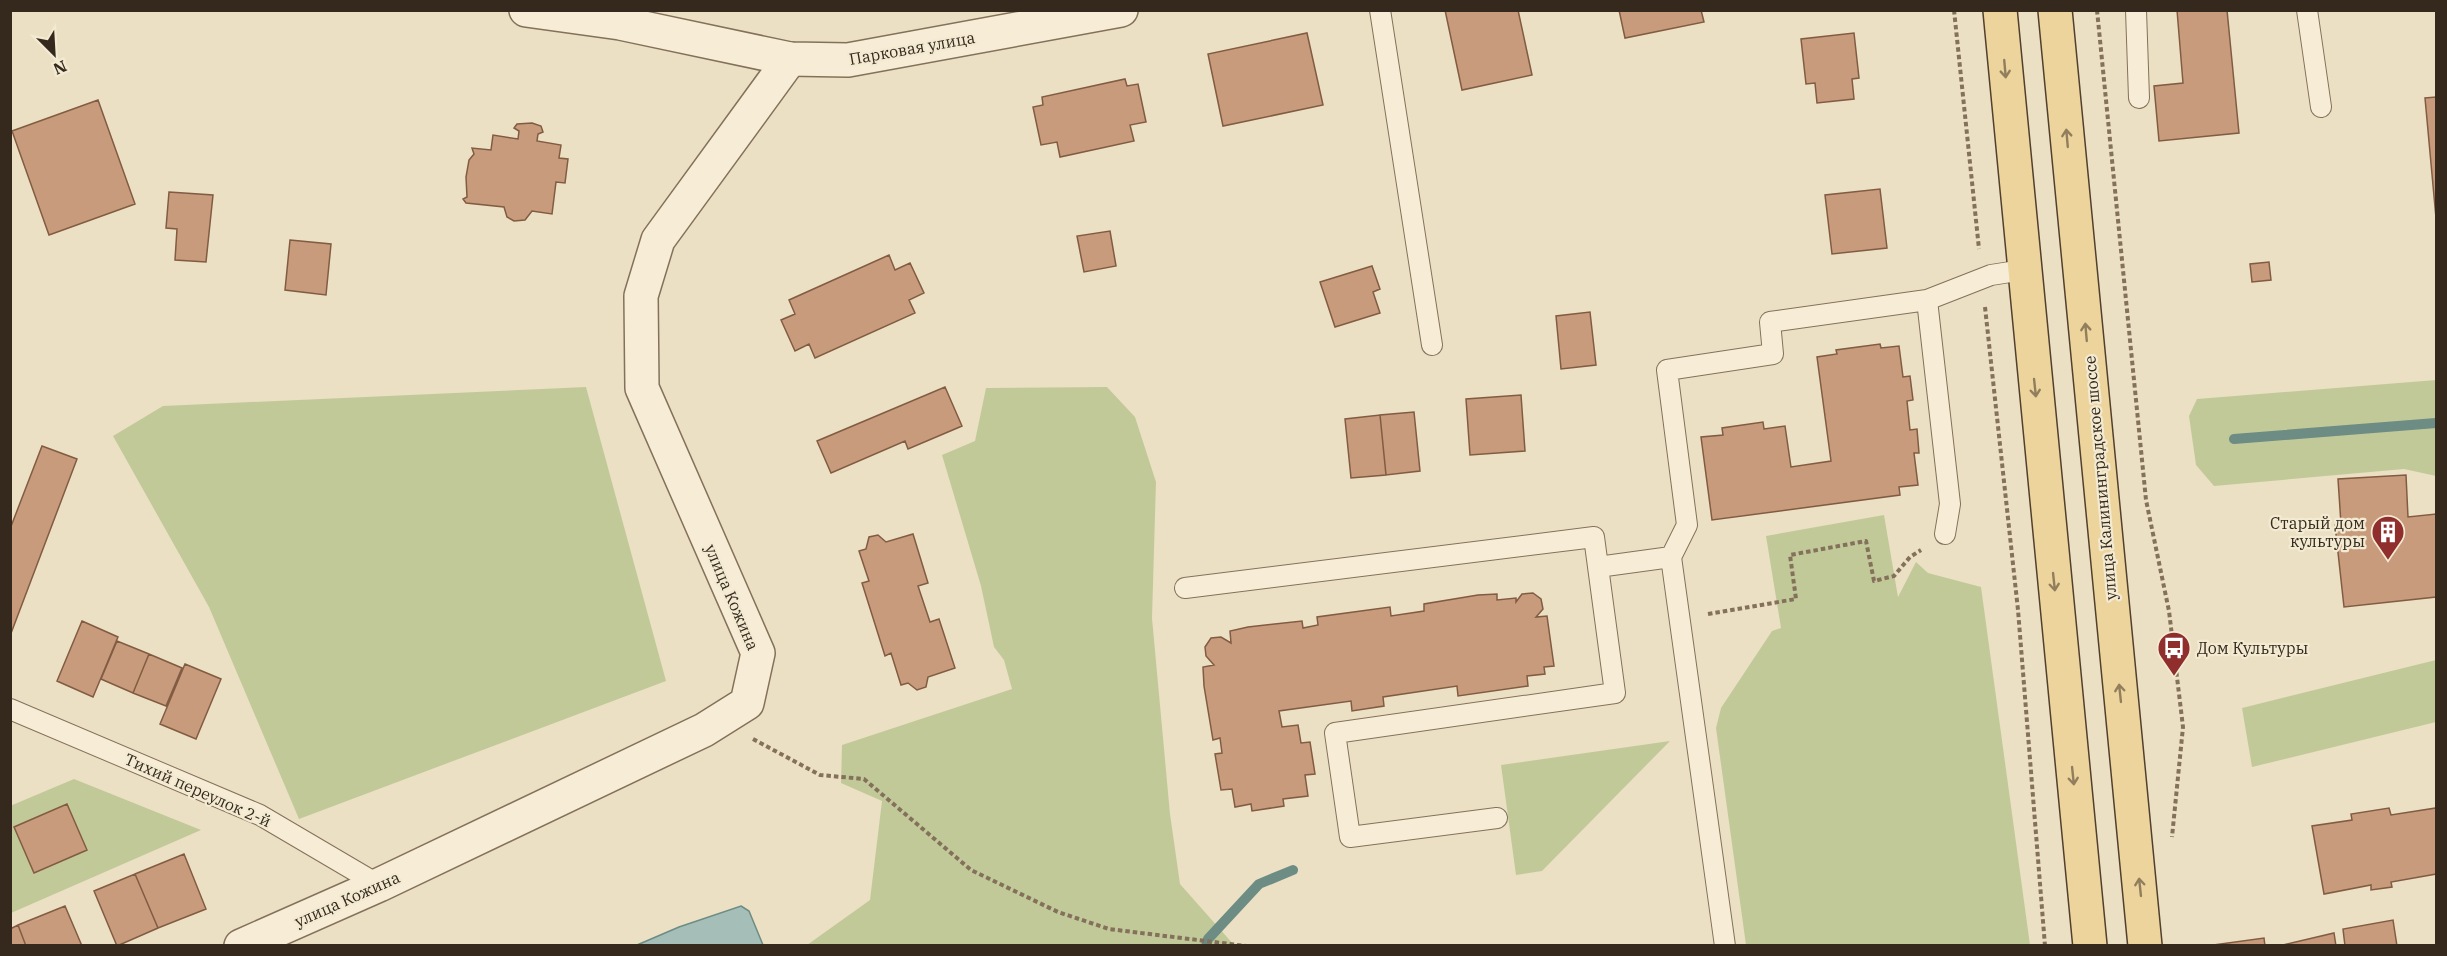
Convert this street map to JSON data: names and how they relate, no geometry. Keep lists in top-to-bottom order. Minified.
{"streets":{"main road":["улица Калининградское шоссе"],"street":["Парковая улица","улица Кожина"],"lane":["Тихий переулок 2-й"]},"crossings":[["Парковая улица","улица Кожина"],["улица Кожина","Тихий переулок 2-й"]],"places":{"building":["Старый дом культуры"],"bus stop":["Дом Культуры"]},"north":"bottom right"}
